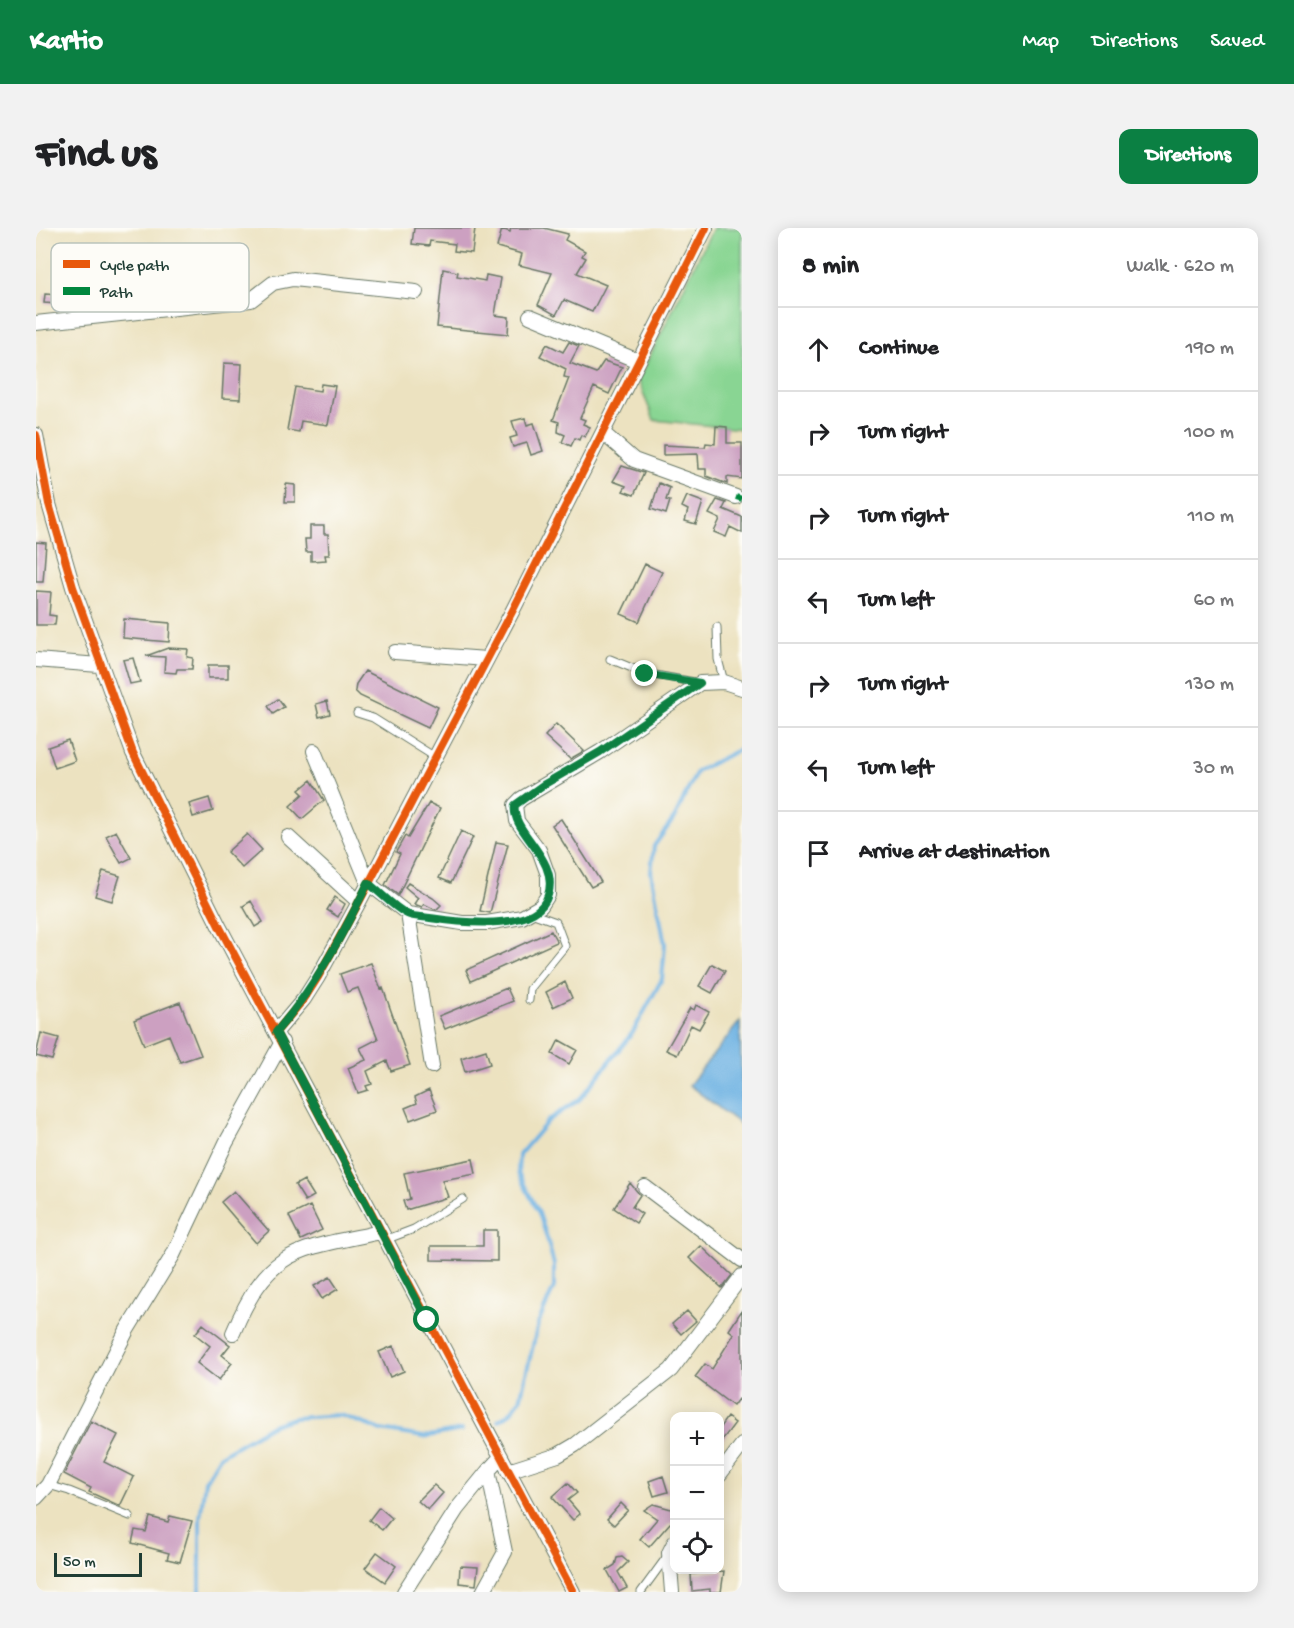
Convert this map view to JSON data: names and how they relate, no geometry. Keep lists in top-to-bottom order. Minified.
{"legend":["Cycle path","Path"],"scale_bar":"50 m","page":{"header":"Kartio","nav":["Map","Directions","Saved"],"buttons":"Directions","title":"Find us","heading":["8 min","Walk · 620 m"],"list":[["Continue","190 m"],["Turn right","100 m"],["Turn right","110 m"],["Turn left","60 m"],["Turn right","130 m"],["Turn left","30 m"],"Arrive at destination"],"map_buttons":["+","−"],"scale":"50 m"}}
